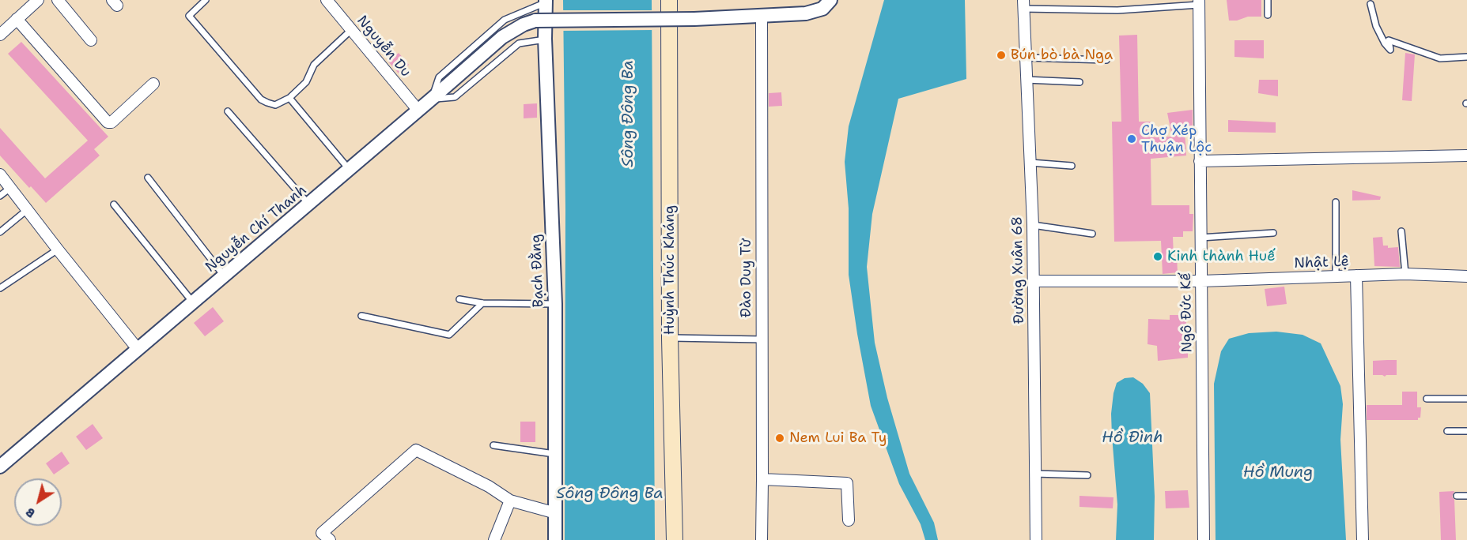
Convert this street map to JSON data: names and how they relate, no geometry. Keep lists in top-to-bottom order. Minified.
{"streets":{"main road":["Huỳnh Thúc Kháng"],"street":["Nguyễn Du","Nguyễn Chí Thanh","Nhật Lệ","Đường Xuân 68","Bạch Đằng","Đào Duy Từ","Ngô Đức Kế"]},"crossings":[["Nguyễn Du","Nguyễn Chí Thanh"],["Nguyễn Chí Thanh","Đào Duy Từ"],["Nhật Lệ","Đường Xuân 68"],["Nhật Lệ","Ngô Đức Kế"]],"water":["Sông Đông Ba","Hồ Đình","Hồ Mung"],"places":["Bún bò bà Nga","Chợ Xép Thuận Lộc","Kinh thành Huế","Nem Lui Ba Ty"],"north":"bottom left"}
